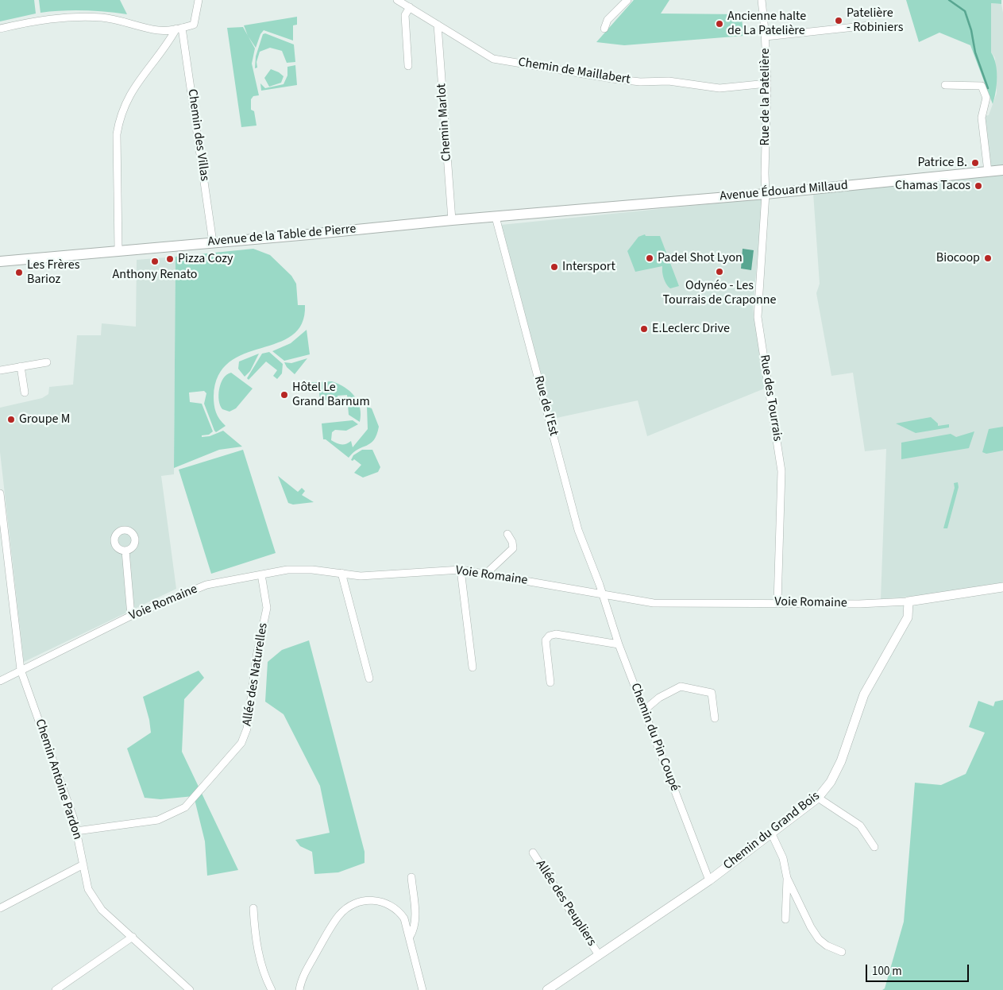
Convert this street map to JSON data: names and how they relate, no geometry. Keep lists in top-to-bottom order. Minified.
{"streets":{"main road":["Avenue Édouard Millaud","Avenue de la Table de Pierre"],"street":["Chemin de Maillabert","Rue de la Patelière","Chemin Marlot","Chemin des Villas","Rue des Tourrais","Rue de l'Est","Voie Romaine","Allée des Naturelles","Chemin du Pin Coupé","Chemin Antoine Pardon","Chemin du Grand Bois","Allée des Peupliers"]},"crossings":[["Chemin de Maillabert","Rue de la Patelière"],["Chemin de Maillabert","Chemin Marlot"],["Rue de la Patelière","Avenue Édouard Millaud"],["Rue de la Patelière","Rue des Tourrais"],["Chemin Marlot","Avenue de la Table de Pierre"],["Chemin des Villas","Avenue de la Table de Pierre"],["Avenue Édouard Millaud","Avenue de la Table de Pierre"],["Avenue Édouard Millaud","Rue des Tourrais"],["Avenue de la Table de Pierre","Rue de l'Est"],["Rue des Tourrais","Voie Romaine"],["Rue de l'Est","Voie Romaine"],["Rue de l'Est","Chemin du Pin Coupé"],["Voie Romaine","Allée des Naturelles"],["Voie Romaine","Chemin du Pin Coupé"],["Voie Romaine","Chemin Antoine Pardon"],["Voie Romaine","Chemin du Grand Bois"],["Allée des Naturelles","Chemin Antoine Pardon"],["Chemin du Pin Coupé","Chemin du Grand Bois"],["Chemin du Grand Bois","Allée des Peupliers"]],"places":["Patelière - Robiniers","Ancienne halte de La Patelière","Patrice B.","Chamas Tacos","Padel Shot Lyon","Biocoop","Pizza Cozy","Anthony Renato","Intersport","Odynéo - Les Tourrais de Craponne","Les Frères Barioz","E.Leclerc Drive","Hôtel Le Grand Barnum","Groupe M"],"scale_bar":"100 m"}
